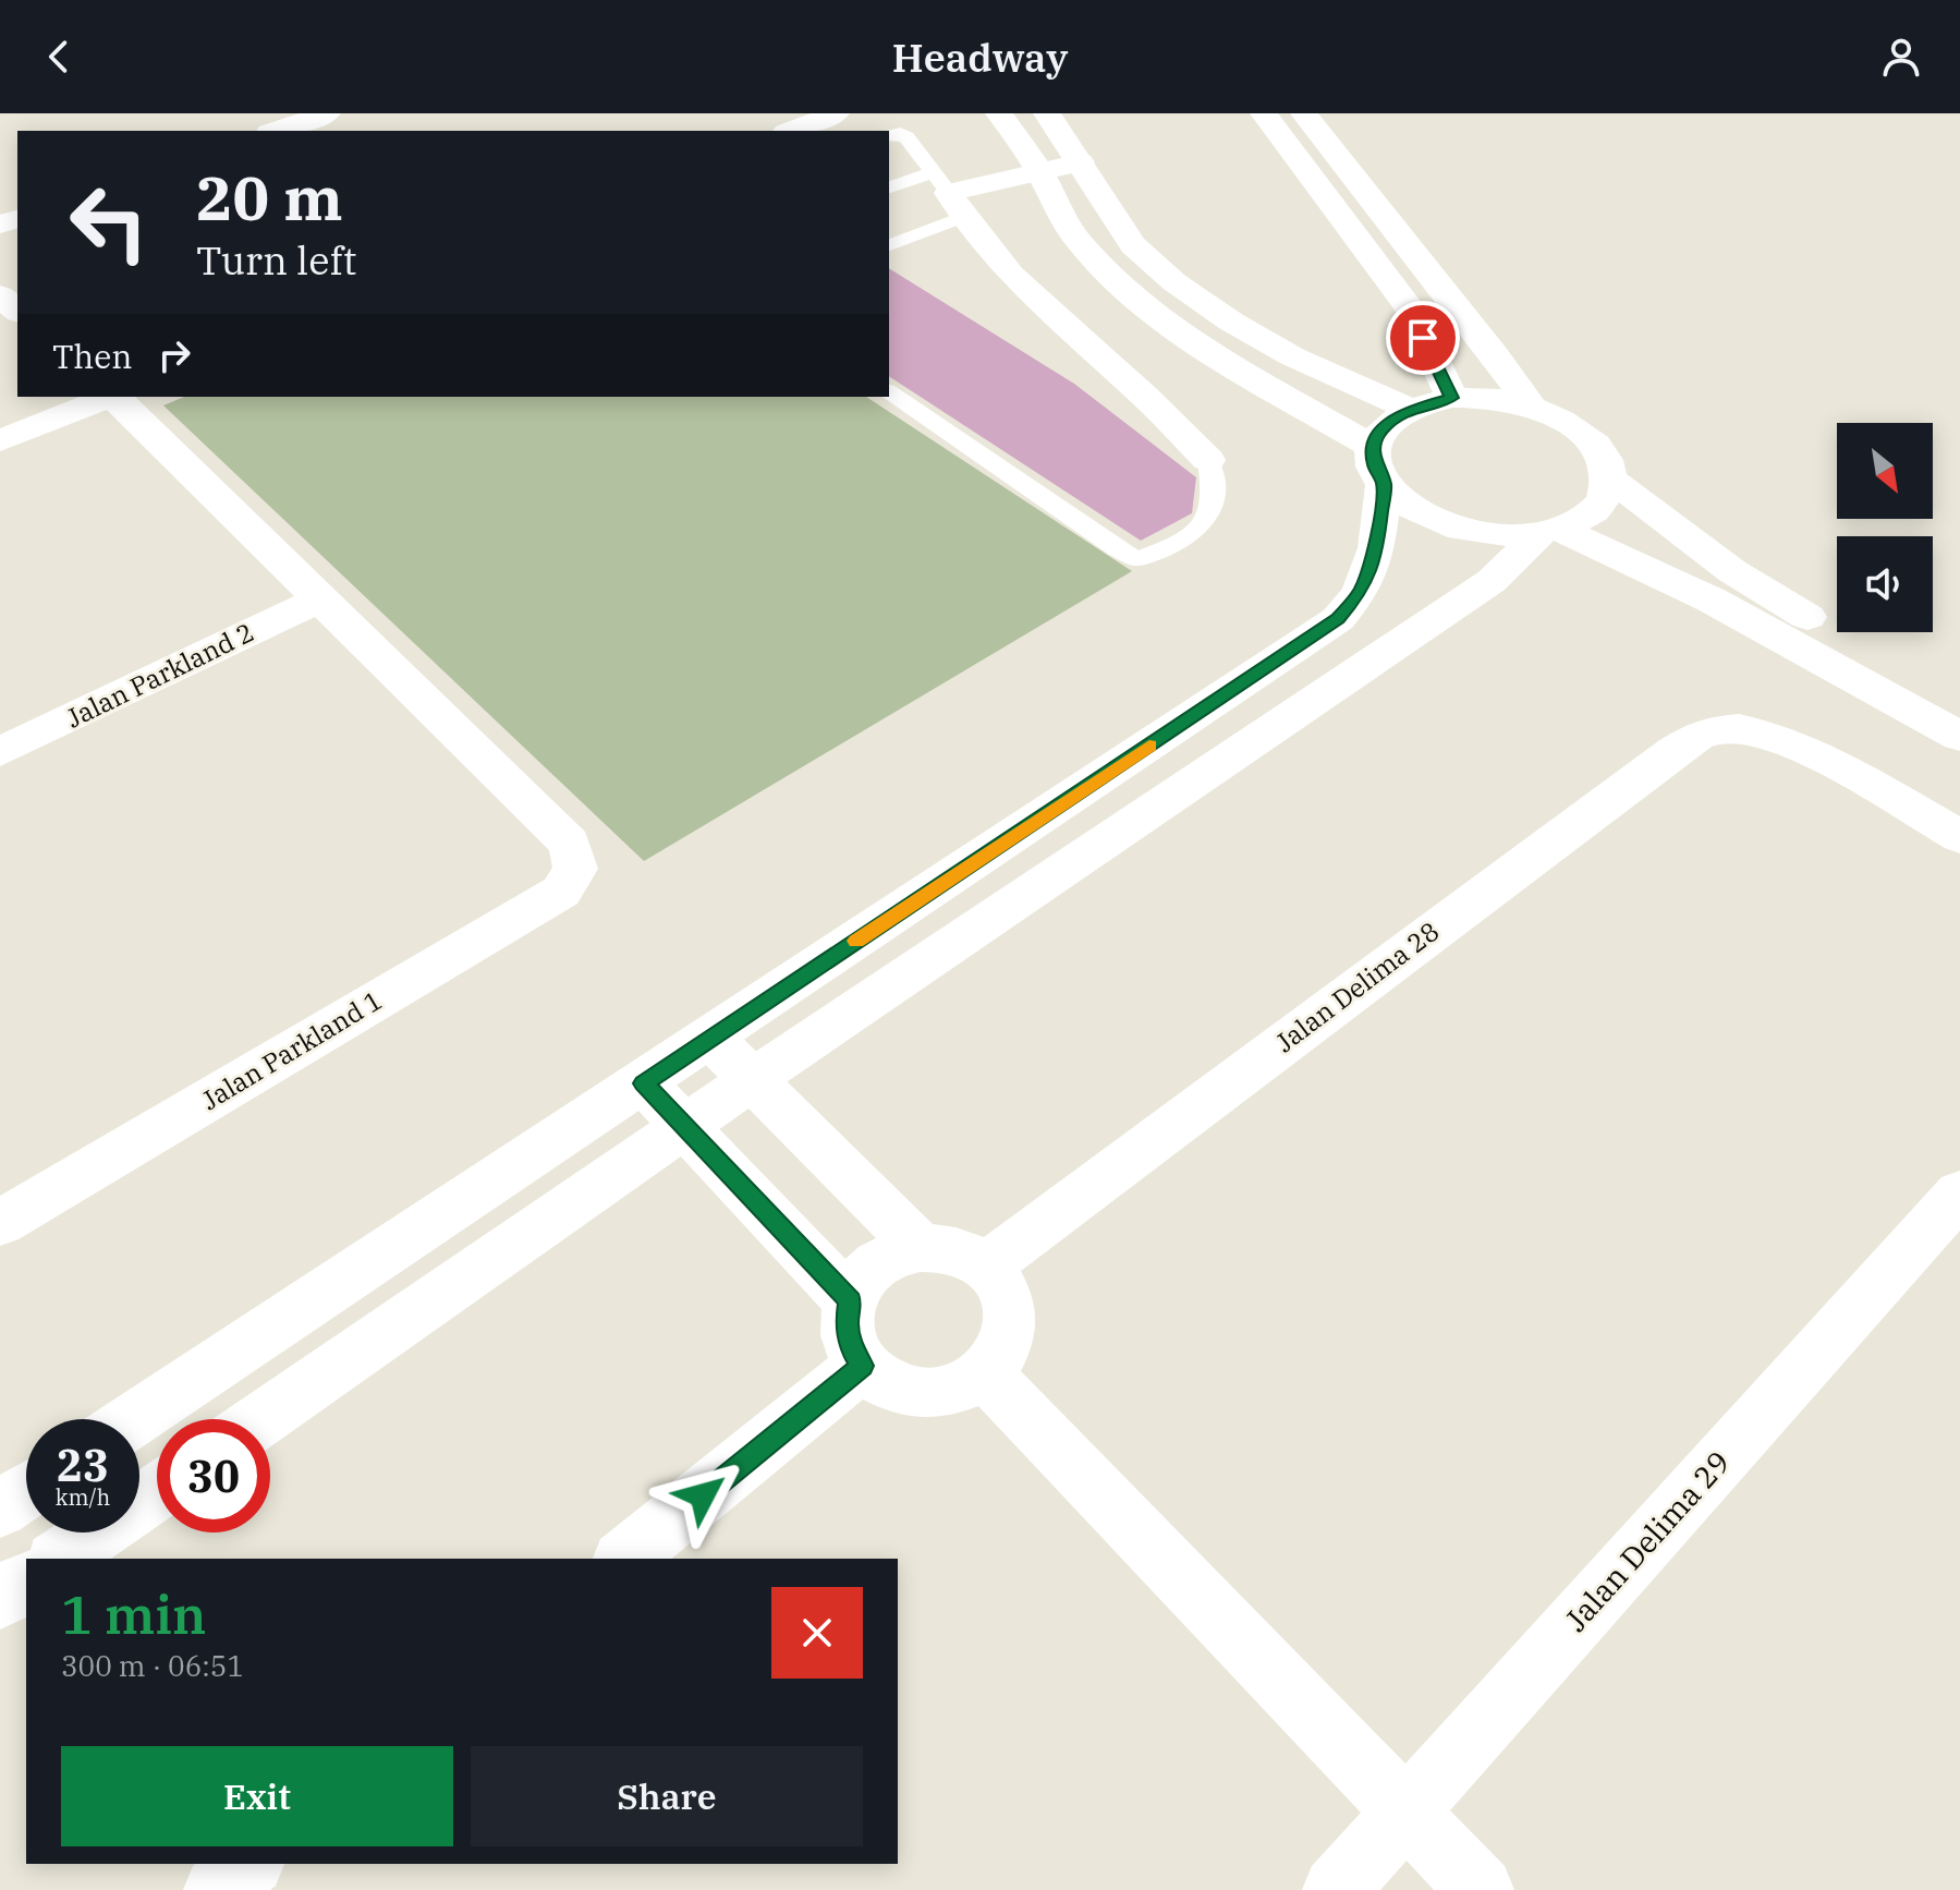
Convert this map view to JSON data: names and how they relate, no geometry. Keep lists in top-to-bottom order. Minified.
{"streets":{"street":["Jalan Parkland 2","Jalan Delima 28","Jalan Parkland 1","Jalan Delima 29"]},"crossings":[["Jalan Parkland 2","Jalan Parkland 1"]],"north":"bottom right","page":{"header":"Headway","turn":["20 m","Turn left"],"then":"Then","speed":"23 km/h","limit":"30","heading":["1 min","300 m · 06:51"],"buttons":["Exit","Share"]}}
